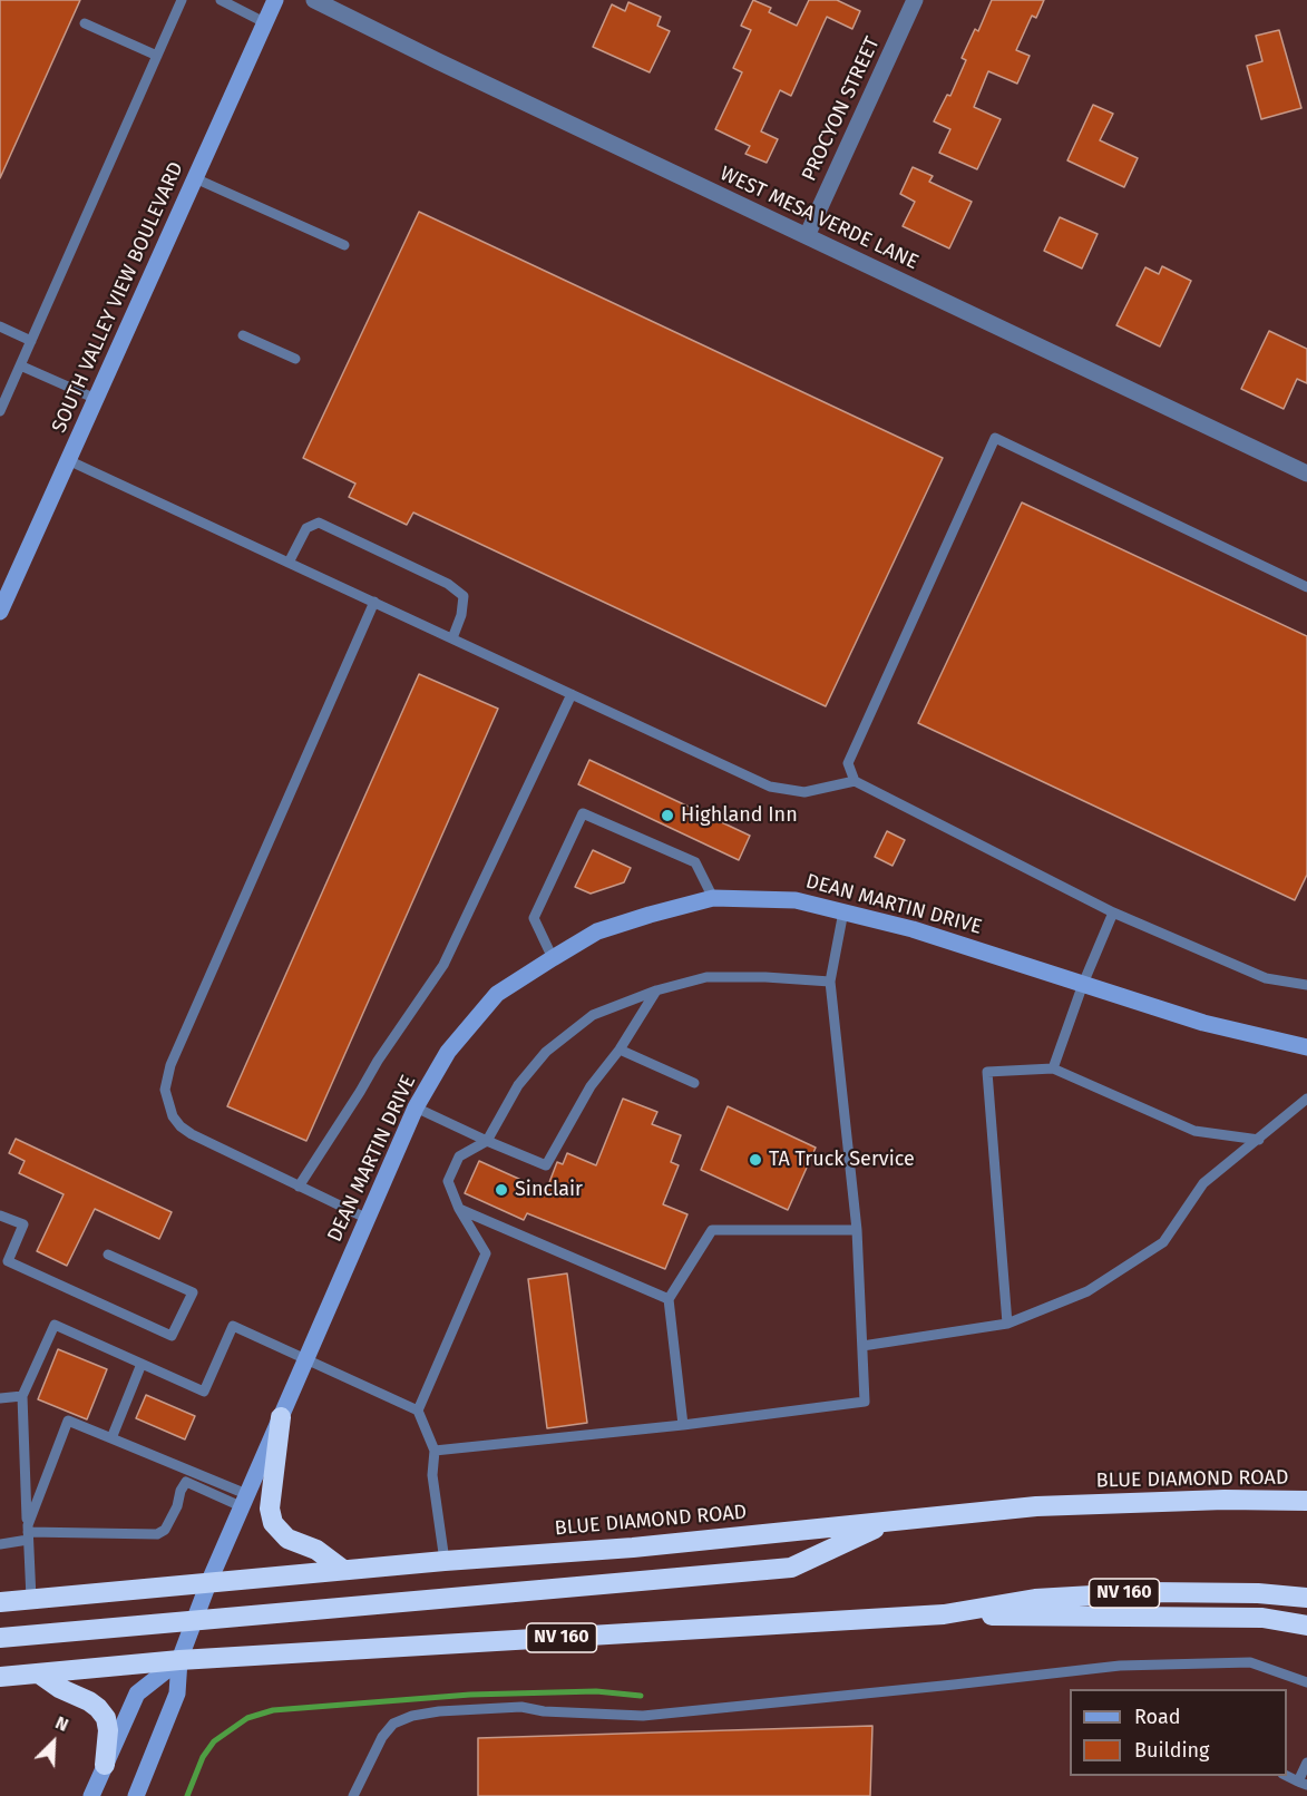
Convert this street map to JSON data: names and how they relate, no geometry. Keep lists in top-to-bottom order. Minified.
{"streets":{"highway":["BLUE DIAMOND ROAD","NV 160"],"main road":["SOUTH VALLEY VIEW BOULEVARD","DEAN MARTIN DRIVE"],"street":["PROCYON STREET","WEST MESA VERDE LANE"]},"crossings":[["PROCYON STREET","WEST MESA VERDE LANE"],["DEAN MARTIN DRIVE","BLUE DIAMOND ROAD"],["DEAN MARTIN DRIVE","NV 160"]],"places":["Highland Inn","TA Truck Service","Sinclair"],"legend":["Road","Building"],"north":"top right"}
